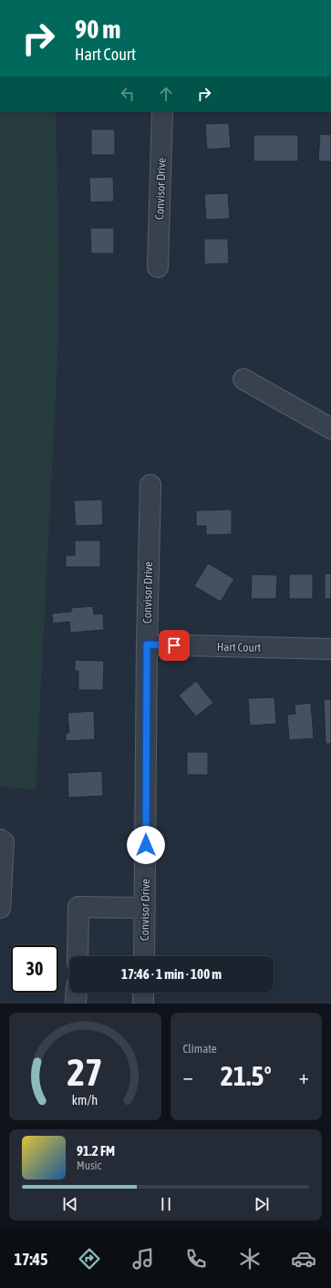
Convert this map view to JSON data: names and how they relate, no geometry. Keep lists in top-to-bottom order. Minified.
{"streets":{"street":["Convisor Drive","Hart Court"]},"crossings":[["Convisor Drive","Hart Court"]],"page":{"turn":["90 m","Hart Court"],"limit":"30","trip":"17:46 · 1 min · 100 m","tile":"Climate","heat":["−","21.5°","+"],"song":["91.2 FM","Music"],"tabs":"17:45","gauge":["27","km/h"]}}
